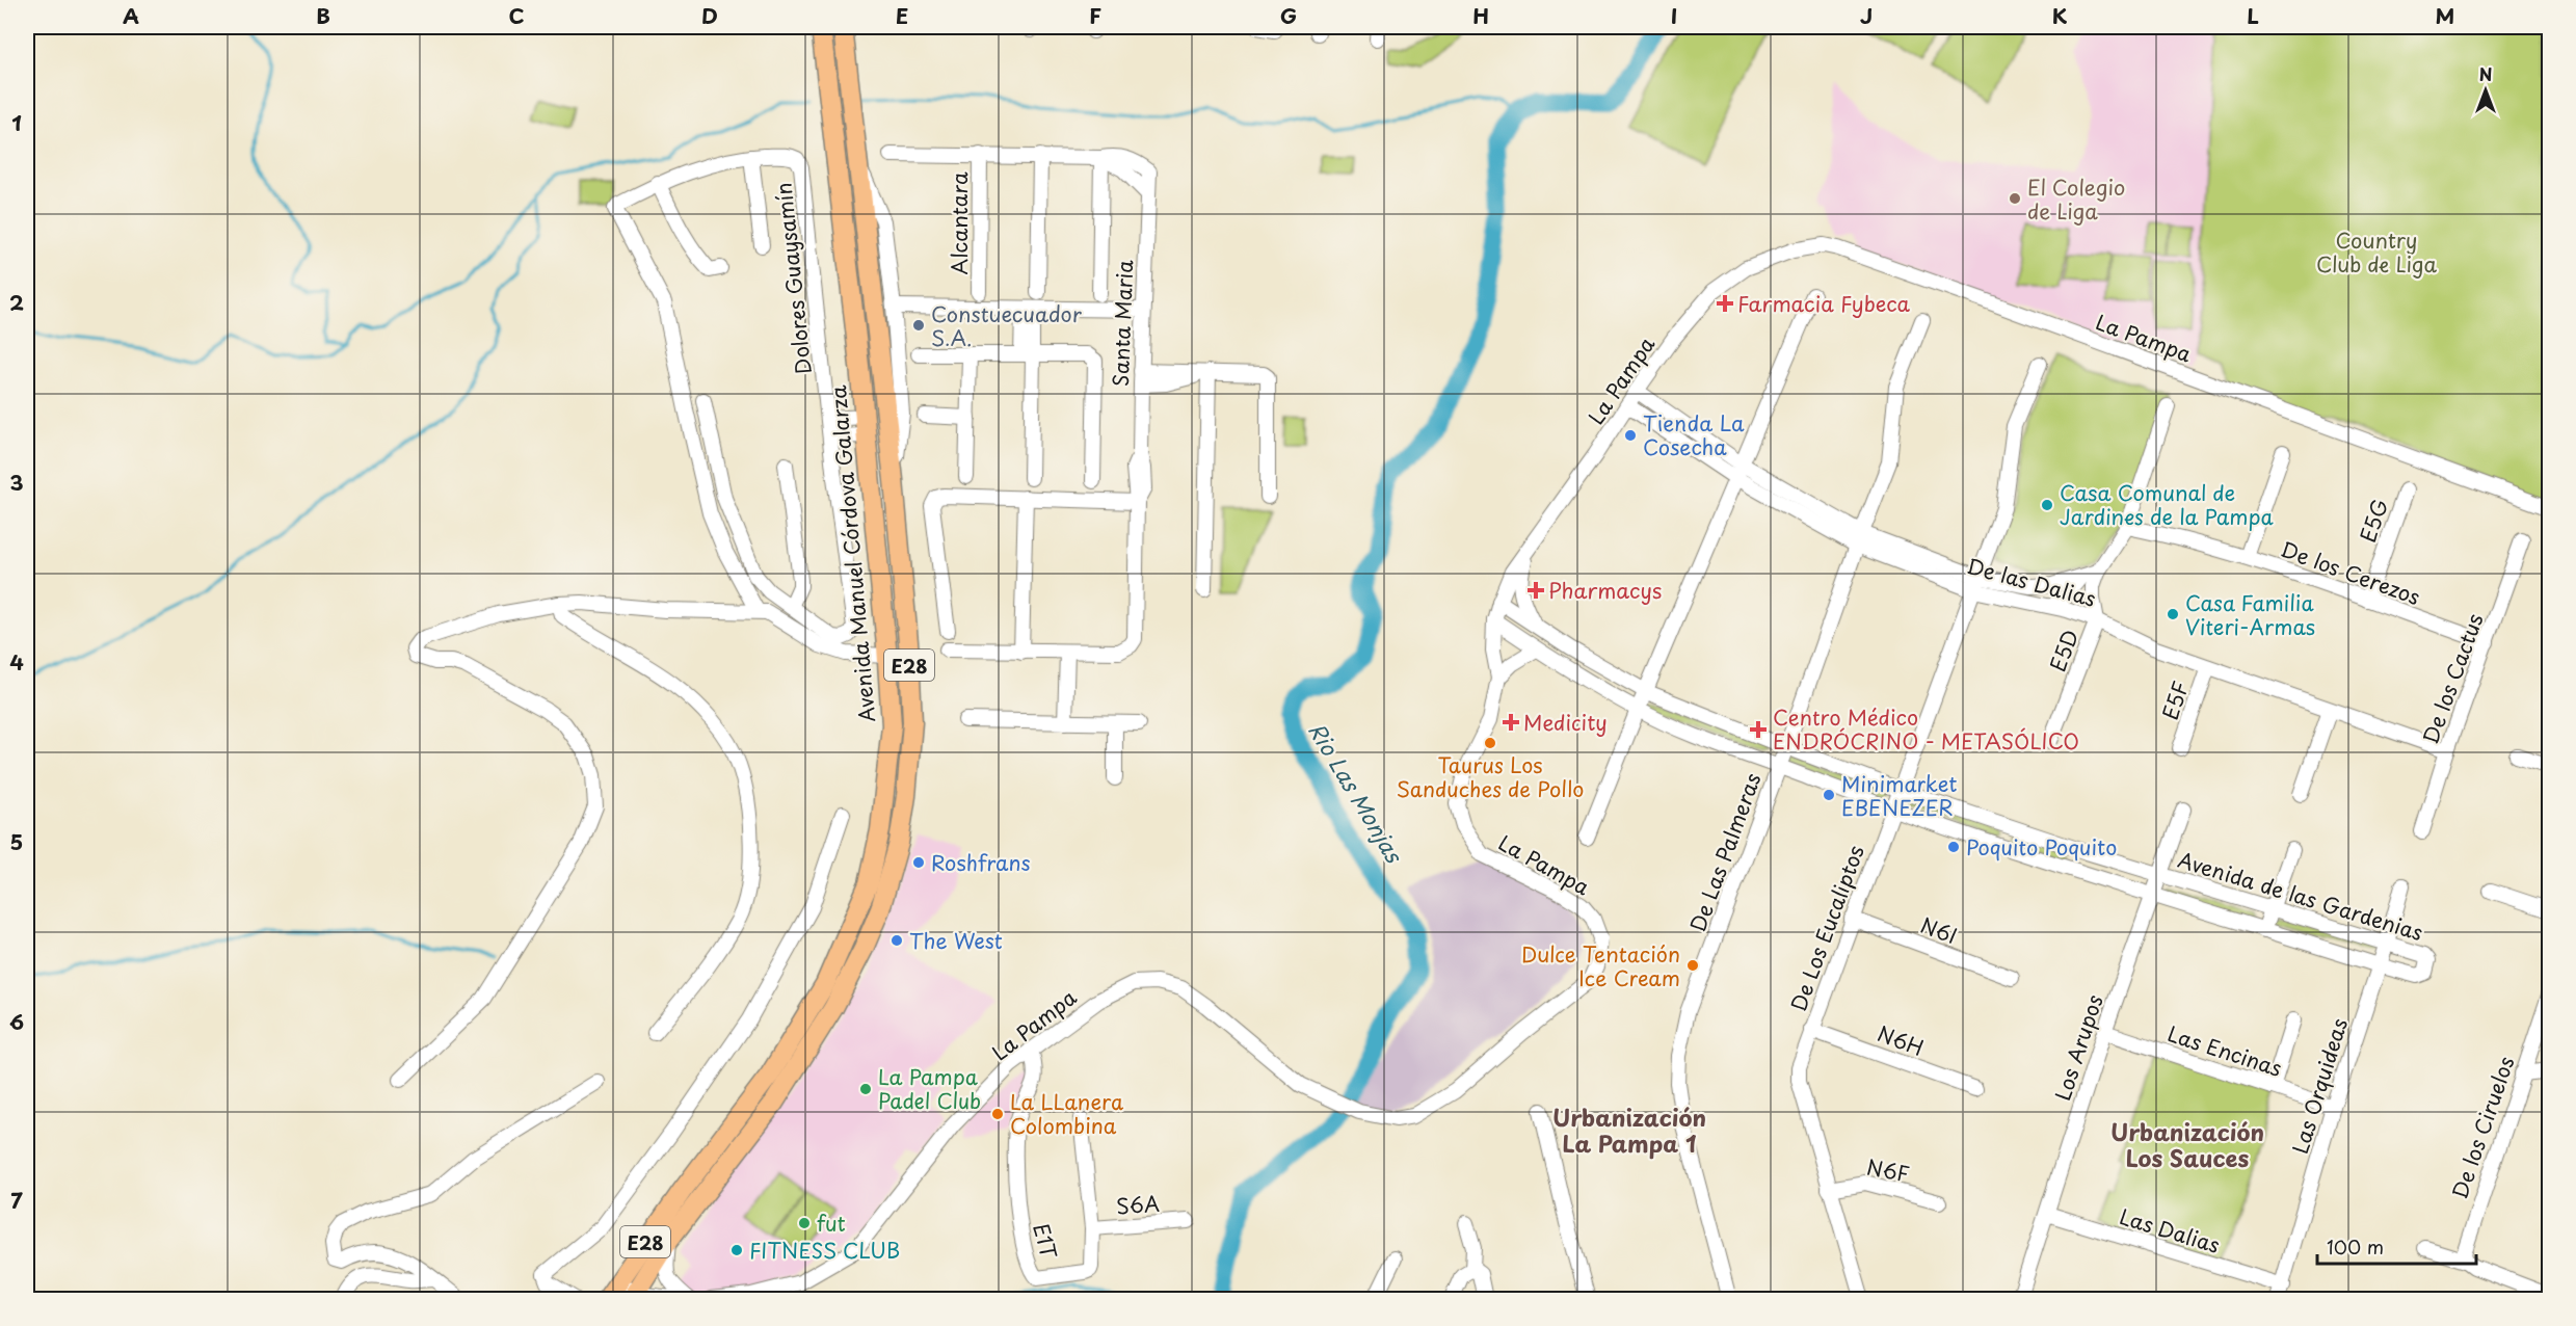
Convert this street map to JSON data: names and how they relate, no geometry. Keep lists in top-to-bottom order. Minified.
{"streets":{"main road":["Avenida Manuel Córdova Galarza","E28"],"street":["Alcantara","Dolores Guaysamín","Santa Maria","La Pampa","E5G","De los Cerezos","De las Dalias","E5D","De los Cactus","E5F","De Las Palmeras","Avenida de las Gardenias","De Los Eucaliptos","N6I","N6H","Los Arupos","Las Encinas","Las Orquideas","De los Ciruelos","N6F","S6A","Las Dalias","E1T"]},"crossings":[["Alcantara","Santa Maria"],["La Pampa","De las Dalias"],["La Pampa","Avenida de las Gardenias"],["La Pampa","E1T"],["E5G","De los Cerezos"],["De los Cerezos","De los Cactus"],["De las Dalias","E5D"],["De las Dalias","De los Cactus"],["De las Dalias","E5F"],["De las Dalias","De Las Palmeras"],["De las Dalias","De Los Eucaliptos"],["De Las Palmeras","Avenida de las Gardenias"],["Avenida de las Gardenias","De Los Eucaliptos"],["Avenida de las Gardenias","Los Arupos"],["Avenida de las Gardenias","Las Orquideas"],["De Los Eucaliptos","N6I"],["De Los Eucaliptos","N6H"],["De Los Eucaliptos","N6F"],["Los Arupos","Las Encinas"],["Los Arupos","Las Dalias"],["Las Encinas","Las Orquideas"],["Las Orquideas","Las Dalias"],["S6A","E1T"]],"districts":["Urbanización La Pampa 1","Urbanización Los Sauces"],"water":["Rio Las Monjas"],"parks":["Country Club de Liga"],"places":{"other":["El Colegio de Liga","Constuecuador S.A.","Tienda La Cosecha","Casa Comunal de Jardines de la Pampa","Casa Familia Viteri-Armas","Taurus Los Sanduches de Pollo","Minimarket EBENEZER","Poquito Poquito","Roshfrans","The West","Dulce Tentación Ice Cream","La Pampa Padel Club","La LLanera Colombina","fut","FITNESS CLUB"],"health":["Farmacia Fybeca","Pharmacys","Medicity","Centro Médico ENDRÓCRINO - METASÓLICO"]},"scale_bar":"100 m","north":"top","grid":{"columns":["A","B","C","D","E","F","G","H","I","J","K","L","M"],"rows":["1","2","3","4","5","6","7"]}}
